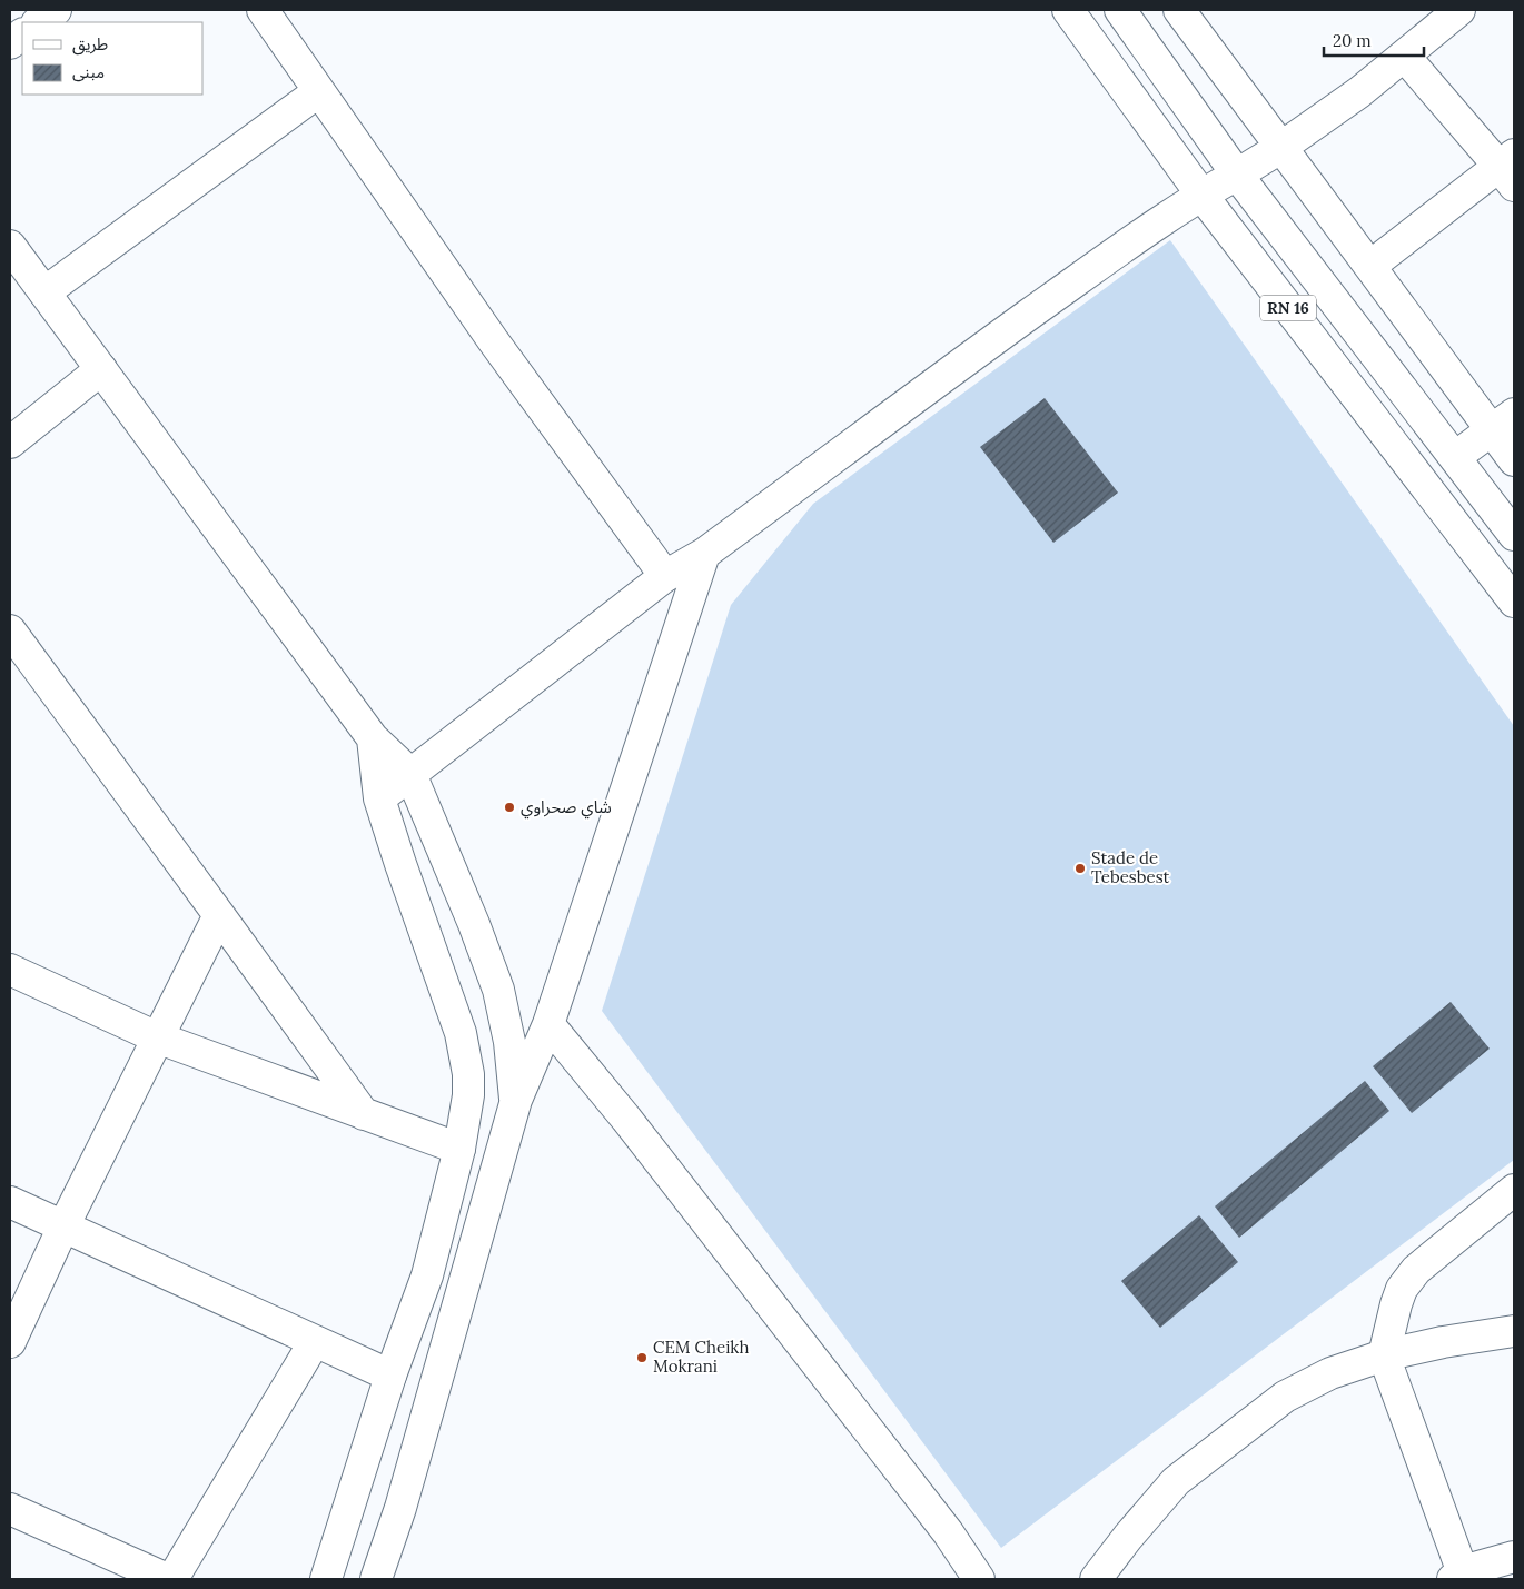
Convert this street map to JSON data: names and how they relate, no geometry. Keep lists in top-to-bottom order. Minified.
{"streets":{"street":["RN 16"]},"places":["شاي صحراوي","Stade de Tebesbest","CEM Cheikh Mokrani"],"legend":["طريق","مبنى"],"scale_bar":"20 m"}
